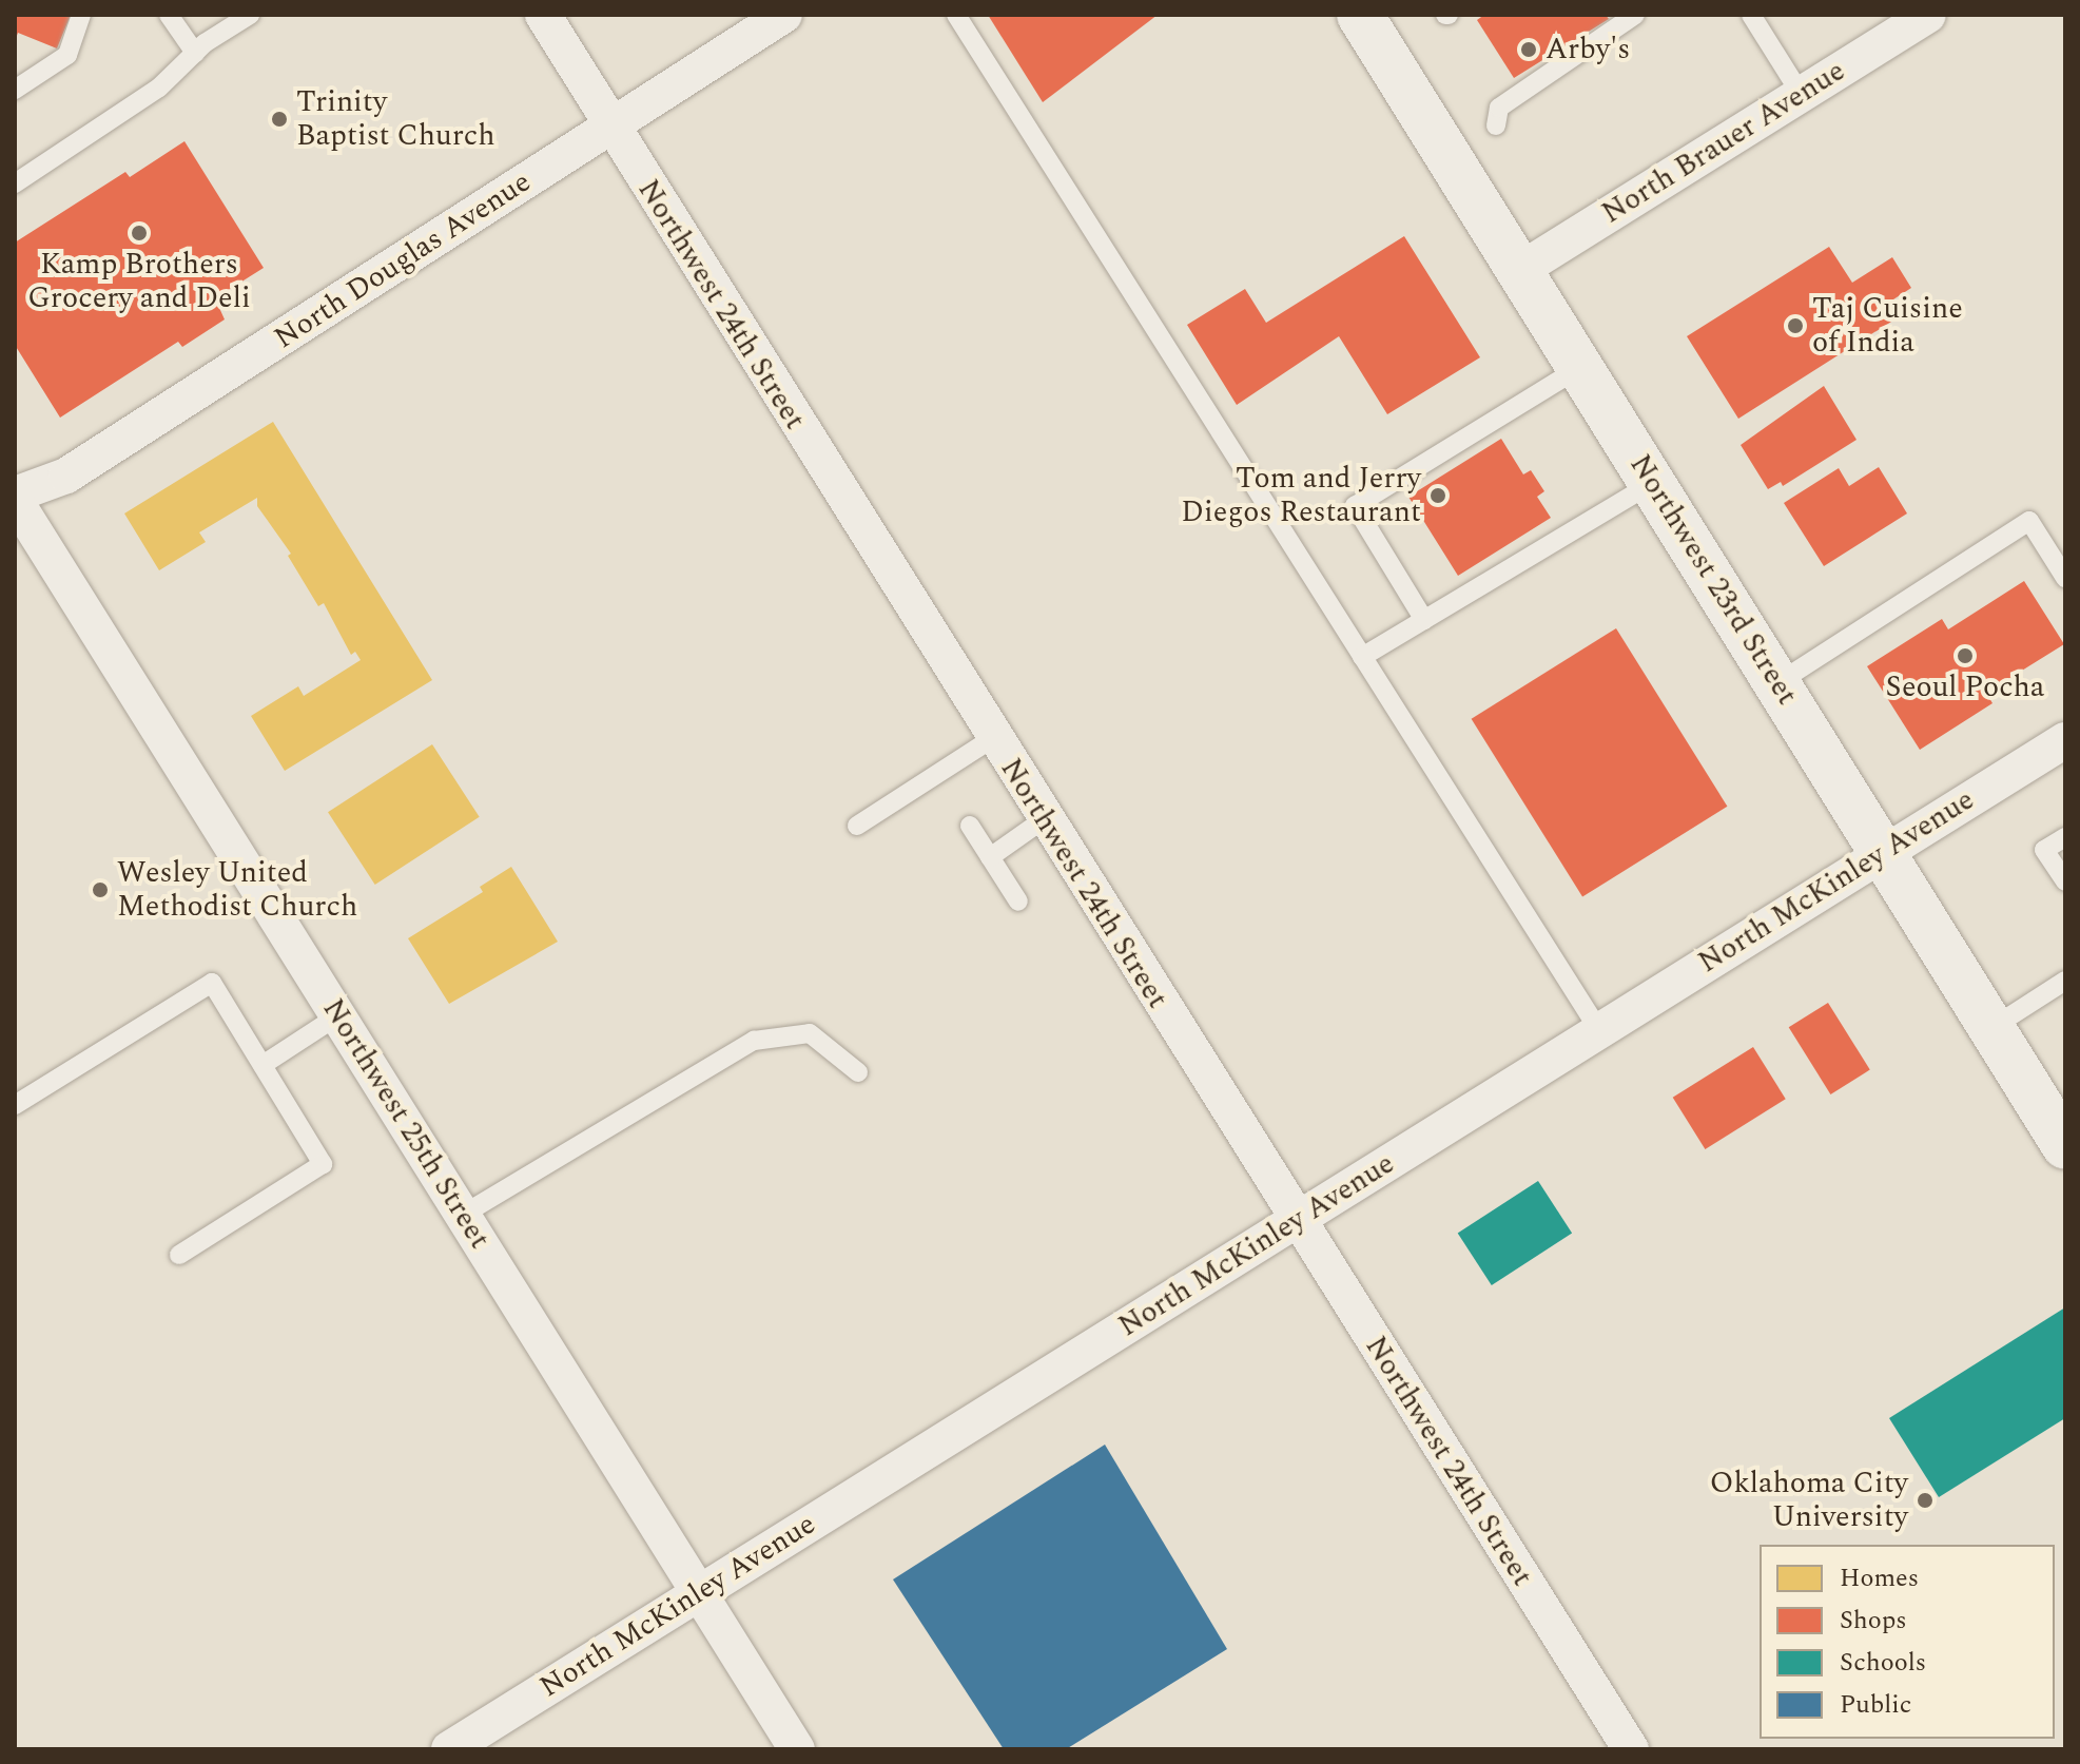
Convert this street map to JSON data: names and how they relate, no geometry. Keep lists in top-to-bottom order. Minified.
{"streets":{"main road":["Northwest 23rd Street"],"street":["North Brauer Avenue","North Douglas Avenue","Northwest 24th Street","North McKinley Avenue","Northwest 25th Street"]},"crossings":[["North Brauer Avenue","Northwest 23rd Street"],["North Douglas Avenue","Northwest 24th Street"],["North Douglas Avenue","Northwest 25th Street"],["Northwest 24th Street","North McKinley Avenue"],["Northwest 23rd Street","North McKinley Avenue"],["North McKinley Avenue","Northwest 25th Street"]],"places":["Arby's","Trinity Baptist Church","Kamp Brothers Grocery and Deli","Taj Cuisine of India","Tom and Jerry Diegos Restaurant","Seoul Pocha","Wesley United Methodist Church","Oklahoma City University"],"legend":["Homes","Shops","Schools","Public"]}
